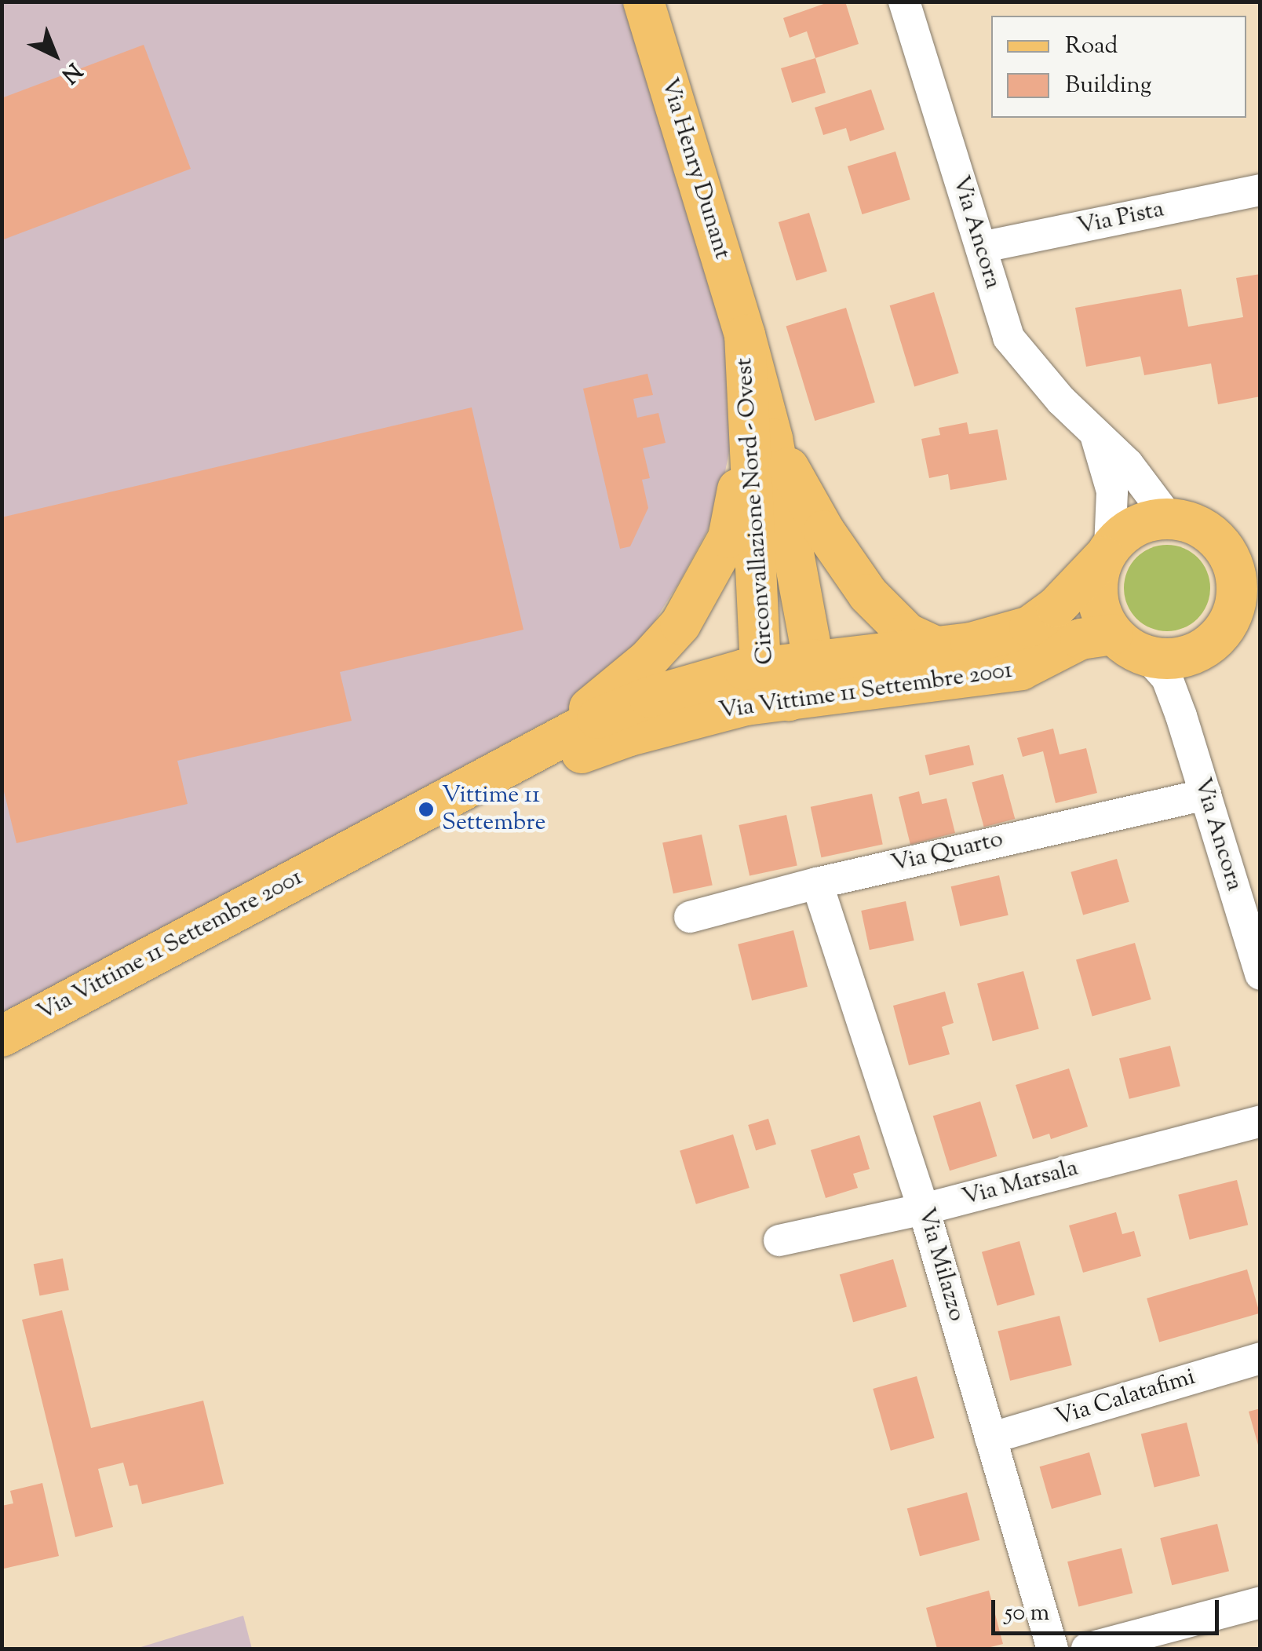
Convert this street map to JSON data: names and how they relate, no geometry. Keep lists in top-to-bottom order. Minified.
{"streets":{"main road":["Via Henry Dunant","Via Ancora","Circonvallazione Nord - Ovest","Via Vittime 11 Settembre 2001"],"street":["Via Pista","Via Quarto","Via Marsala","Via Milazzo","Via Calatafimi"]},"crossings":[["Via Henry Dunant","Circonvallazione Nord - Ovest"],["Via Pista","Via Ancora"],["Via Ancora","Via Vittime 11 Settembre 2001"],["Via Ancora","Via Quarto"],["Circonvallazione Nord - Ovest","Via Vittime 11 Settembre 2001"],["Via Quarto","Via Milazzo"],["Via Marsala","Via Milazzo"],["Via Milazzo","Via Calatafimi"]],"places":["Vittime 11 Settembre"],"legend":["Road","Building"],"scale_bar":"50 m","north":"bottom right"}
